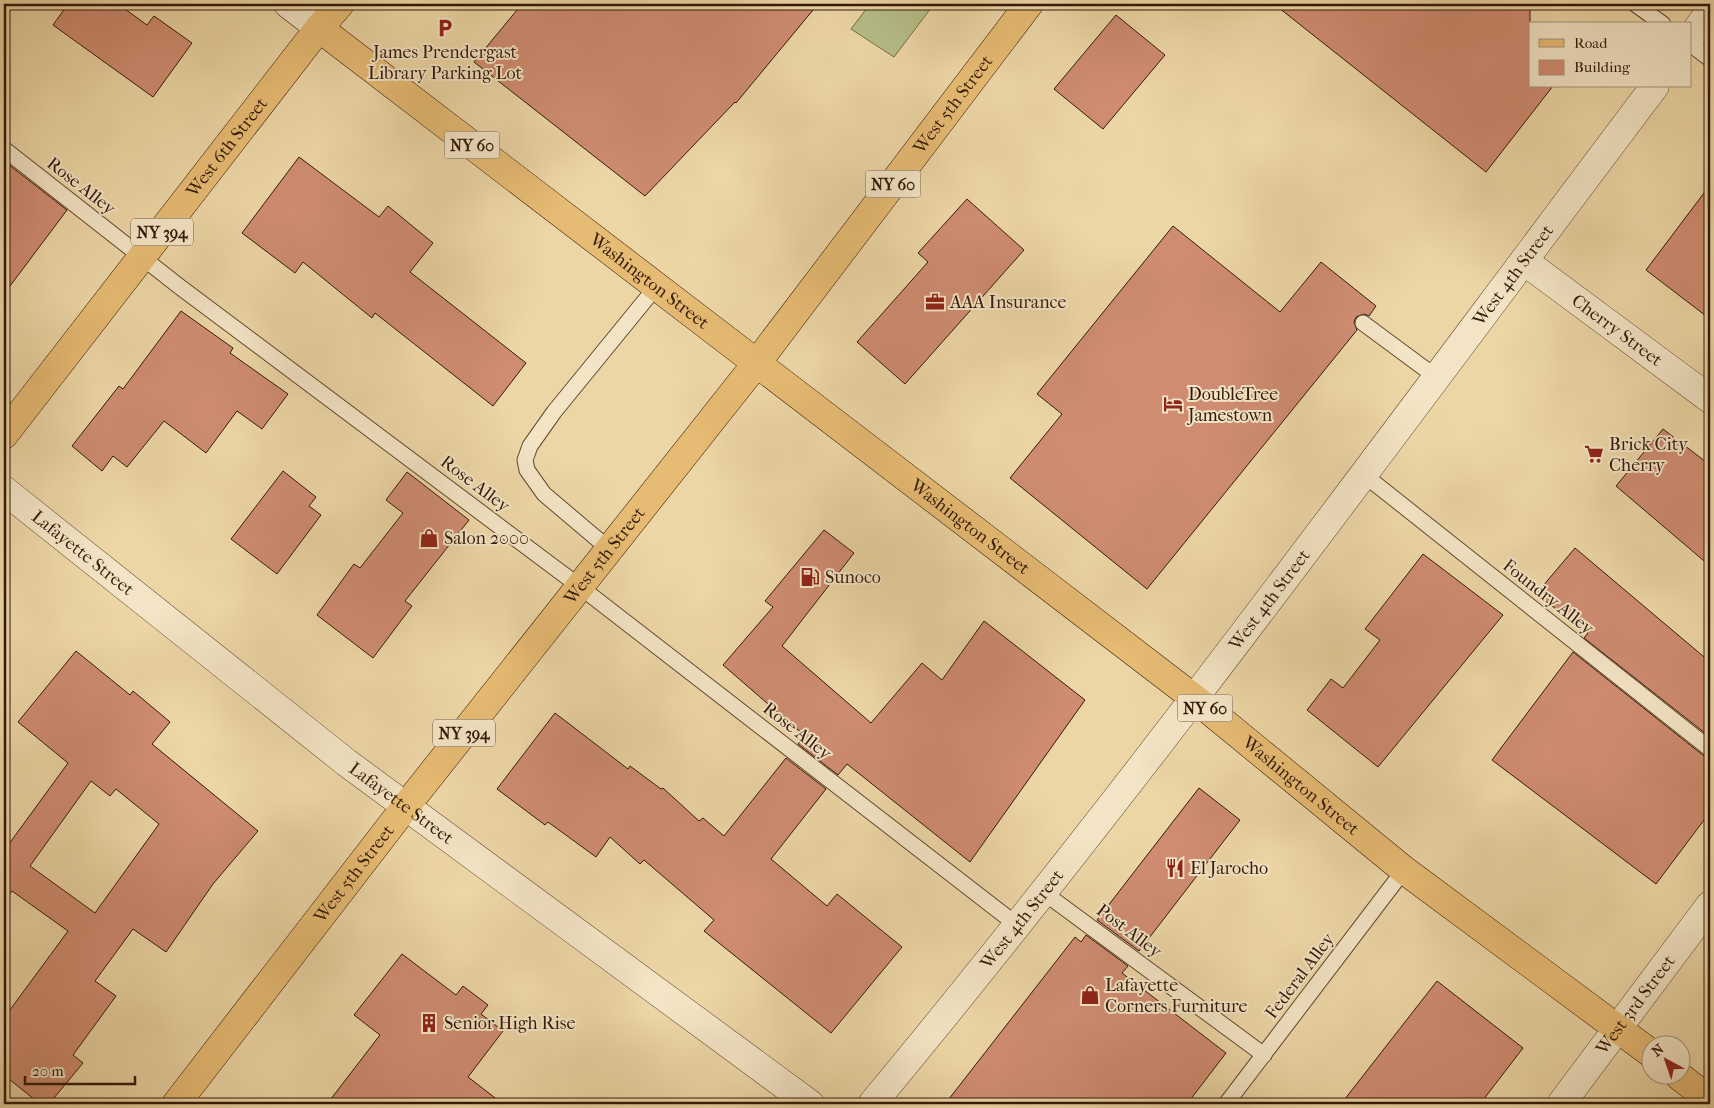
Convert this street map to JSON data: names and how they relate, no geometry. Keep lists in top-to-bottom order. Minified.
{"streets":{"main road":["West 5th Street","NY 60","West 6th Street","NY 394","Washington Street"],"street":["West 4th Street","Cherry Street","Lafayette Street","West 3rd Street"],"lane":["Rose Alley","Foundry Alley","Post Alley","Federal Alley"]},"crossings":[["West 5th Street","Rose Alley"],["West 5th Street","Washington Street"],["West 5th Street","Lafayette Street"],["West 6th Street","Rose Alley"],["West 6th Street","Washington Street"],["Rose Alley","West 4th Street"],["West 4th Street","Washington Street"],["West 4th Street","Cherry Street"],["West 4th Street","Foundry Alley"],["West 4th Street","Post Alley"],["Washington Street","Federal Alley"],["Washington Street","West 3rd Street"],["Post Alley","Federal Alley"]],"places":{"parking":["James Prendergast Library Parking Lot"],"office":["AAA Insurance"],"hotel":["DoubleTree Jamestown"],"supermarket":["Brick City Cherry"],"shop":["Salon 2000","Lafayette Corners Furniture"],"fuel station":["Sunoco"],"restaurant":["El Jarocho"],"building":["Senior High Rise"]},"legend":["Road","Building"],"scale_bar":"20 m","north":"top left"}
